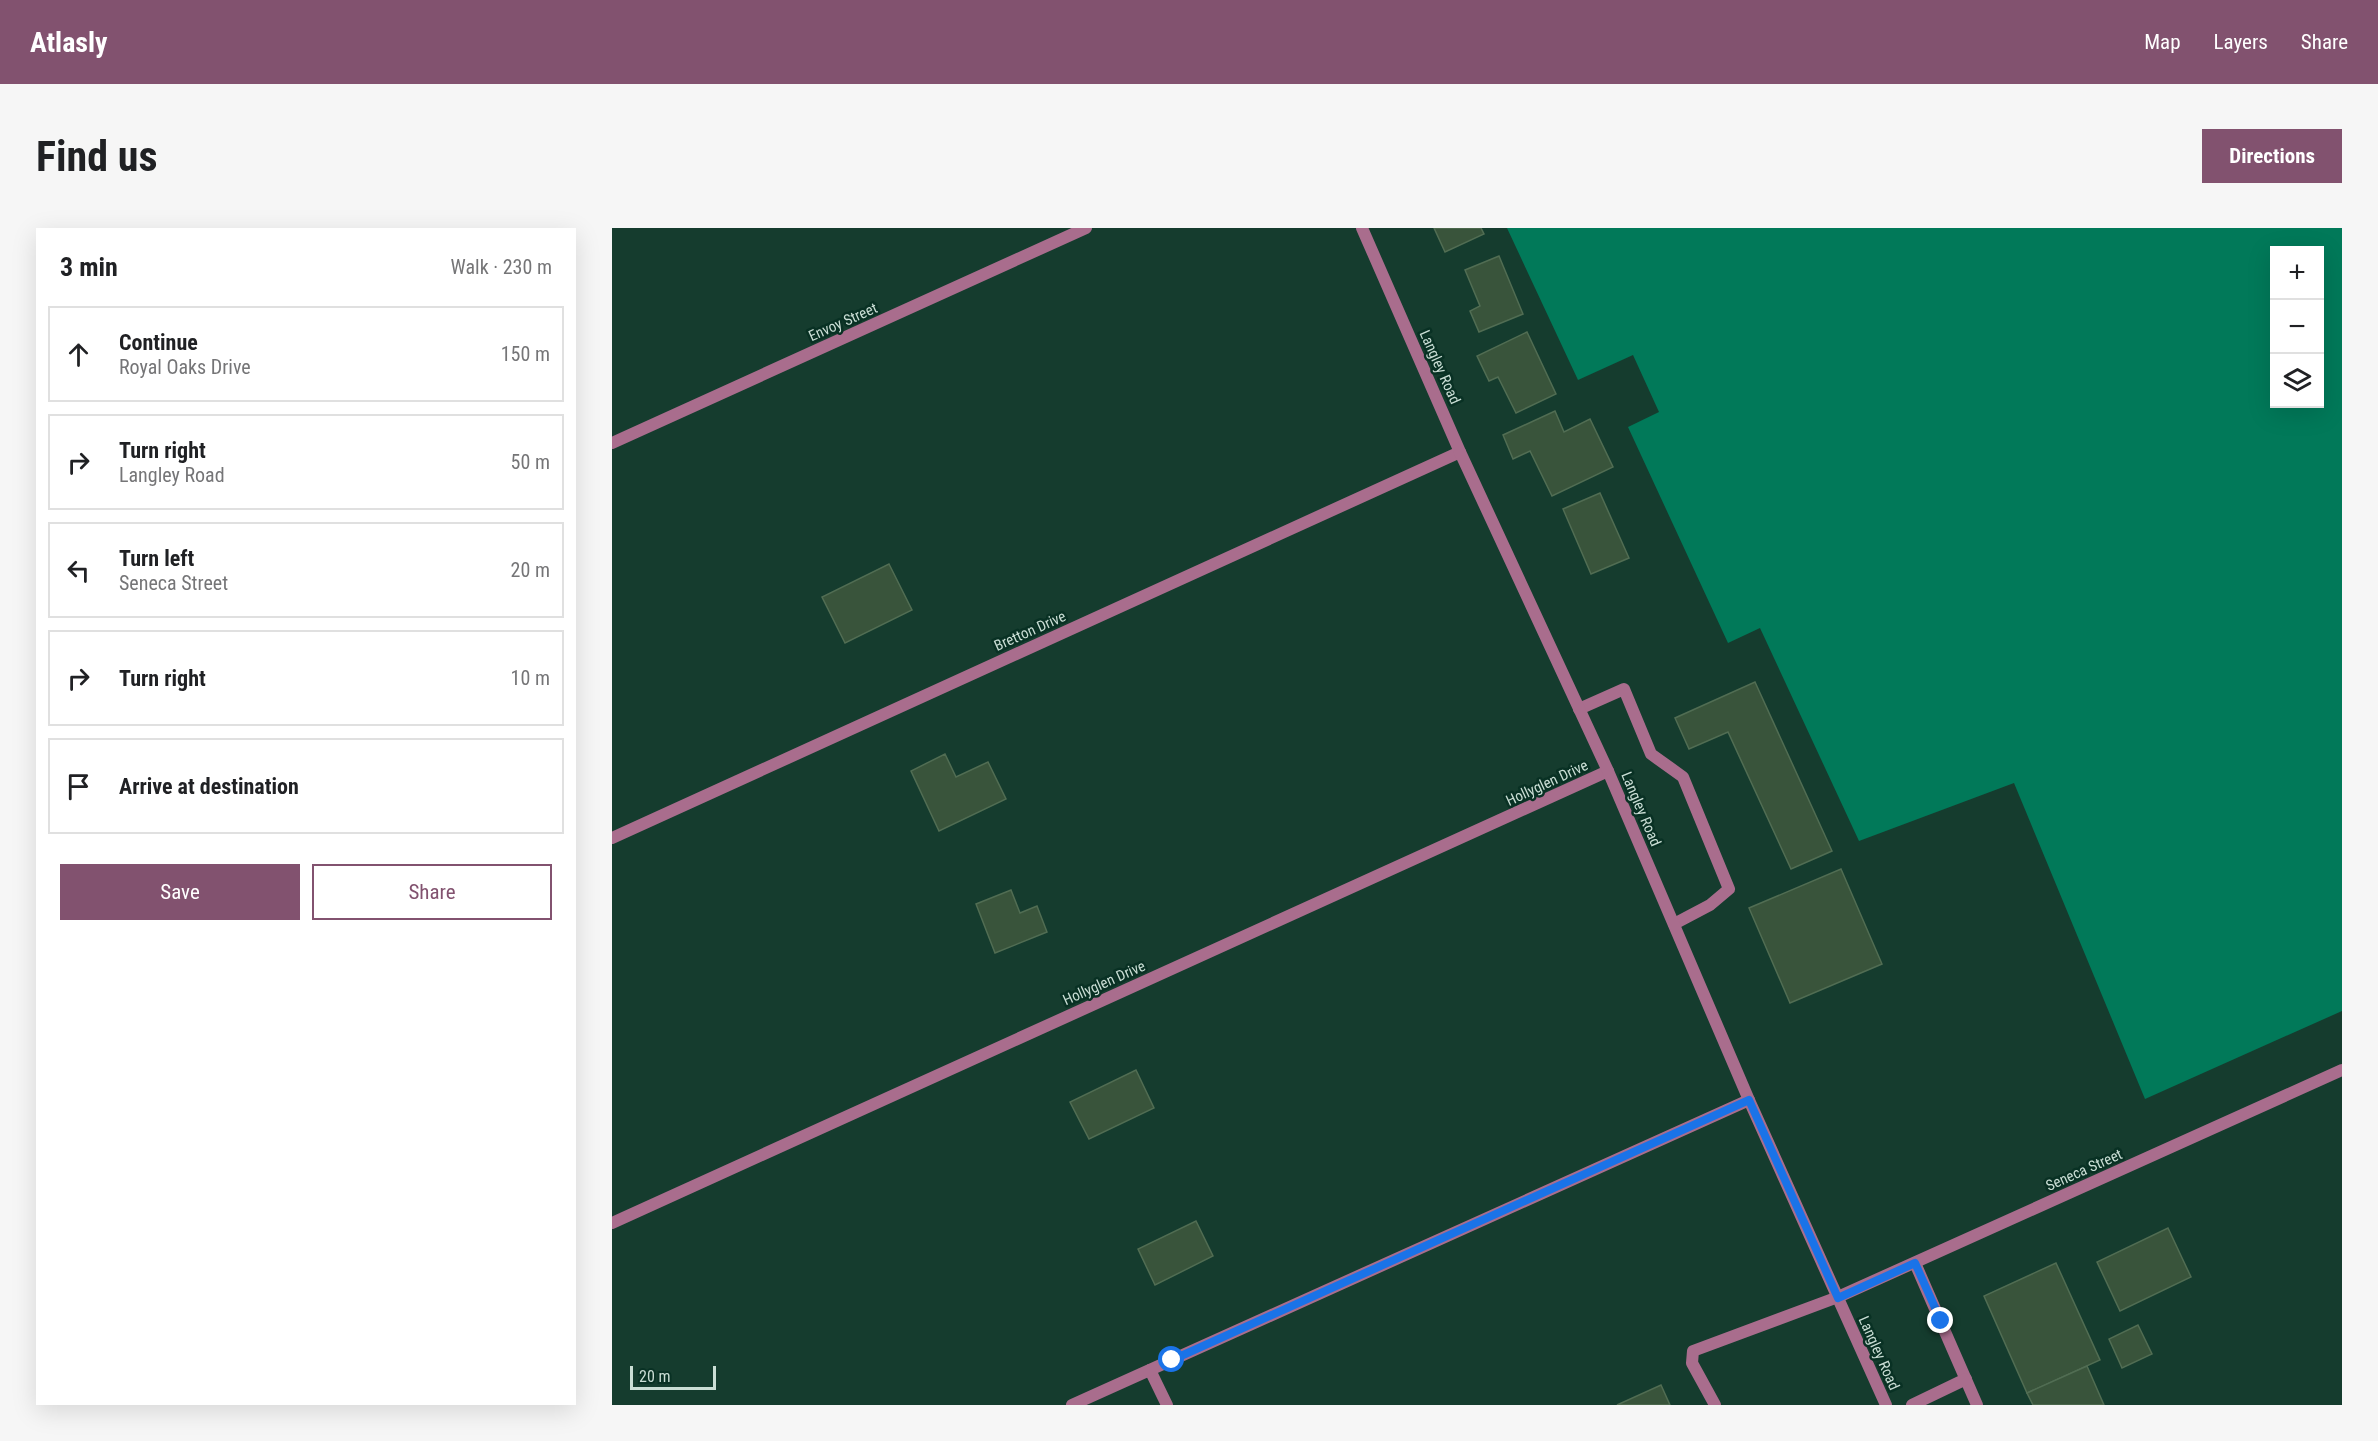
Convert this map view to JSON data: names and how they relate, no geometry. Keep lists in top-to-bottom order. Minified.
{"streets":{"street":["Envoy Street","Langley Road","Bretton Drive","Hollyglen Drive","Seneca Street"]},"crossings":[["Langley Road","Bretton Drive"],["Langley Road","Hollyglen Drive"],["Langley Road","Seneca Street"]],"scale_bar":"20 m","page":{"header":"Atlasly","nav":["Map","Layers","Share"],"buttons":["Directions",["Save","Share"]],"title":"Find us","heading":["3 min","Walk · 230 m"],"map_buttons":["+","−"],"list":[["Continue","Royal Oaks Drive","150 m"],["Turn right","Langley Road","50 m"],["Turn left","Seneca Street","20 m"],["Turn right","10 m"],"Arrive at destination"],"scale":"20 m"}}
